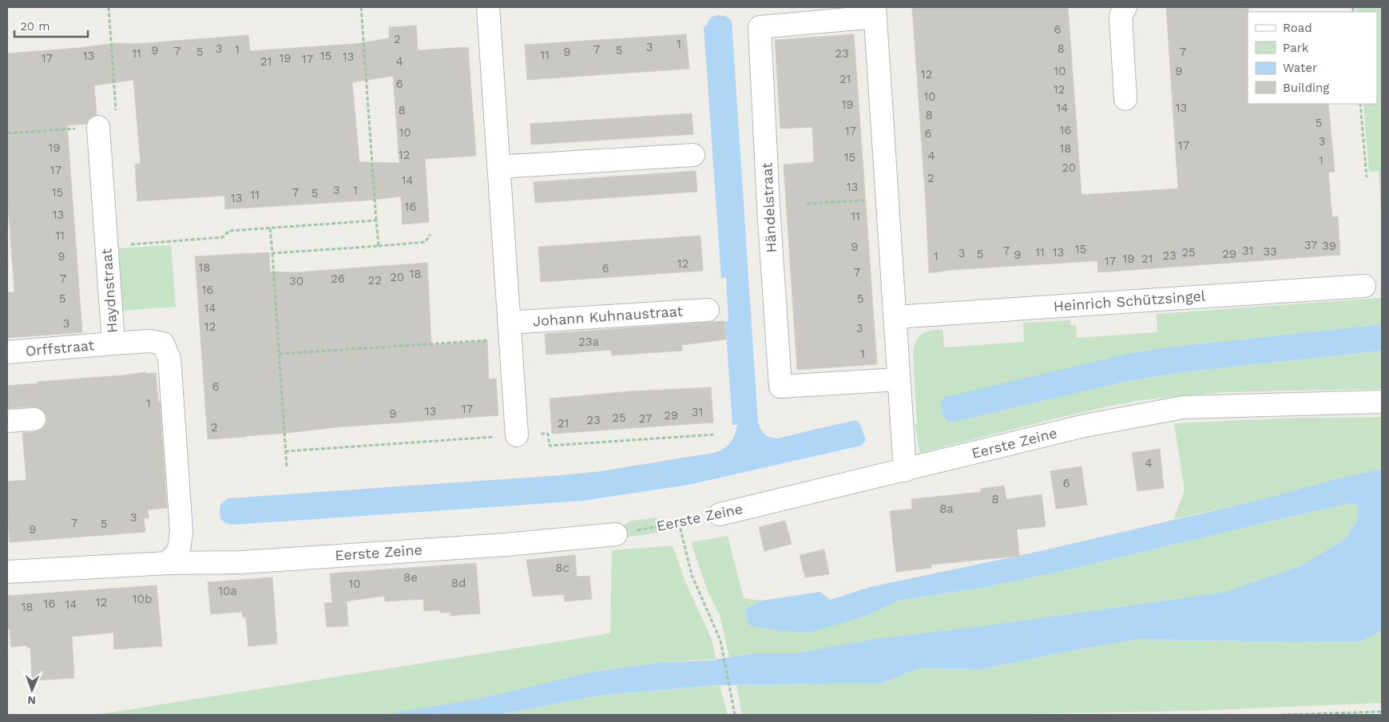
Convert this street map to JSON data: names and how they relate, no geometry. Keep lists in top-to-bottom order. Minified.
{"streets":{"street":["Händelstraat","Haydnstraat","Heinrich Schützsingel","Johann Kuhnaustraat","Orffstraat","Eerste Zeine"]},"crossings":[["Händelstraat","Heinrich Schützsingel"],["Händelstraat","Eerste Zeine"],["Haydnstraat","Orffstraat"],["Haydnstraat","Eerste Zeine"]],"house_numbers":["6","2","1","3","3","8","1","7","9","5","7","5","9","7","11","23","11","13","15","13","17","19","17","21","4","10","9","12","21","6","12","10","19","14","13","8","8","5","16","17","10","6","3","17","19","18","12","4","15","1","20","17","2","14","13","3","1","15","7","5","11","13","16","13","11","11","37","39","9","15","7","31","33","11","13","25","3","5","29","9","23","9","1","19","21","17","12","18","6","7","18","20","7","26","22","30","16","5","5","14","3","12","3","23a","1","6","1","17","13","31","9","29","25","27","23","21","2","4","6","8","8a","3","7","5","9","8c","8e","8d","10","10a","10b","12","16","14","18"],"legend":["Road","Park","Water","Building"],"scale_bar":"20 m","north":"bottom"}
